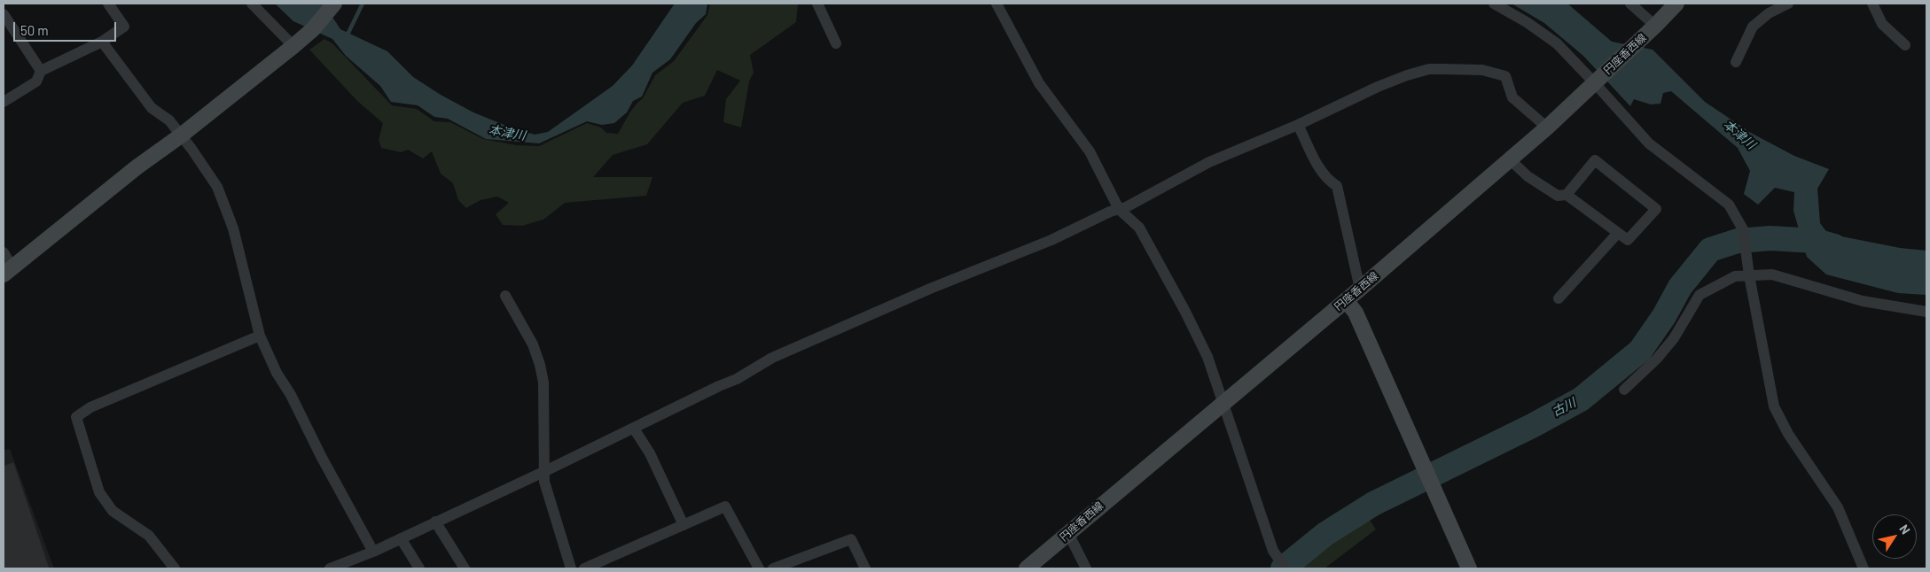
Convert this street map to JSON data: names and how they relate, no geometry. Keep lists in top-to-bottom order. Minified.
{"streets":{"main road":["円座香西線"]},"water":["本津川","古川"],"scale_bar":"50 m","north":"top right"}
